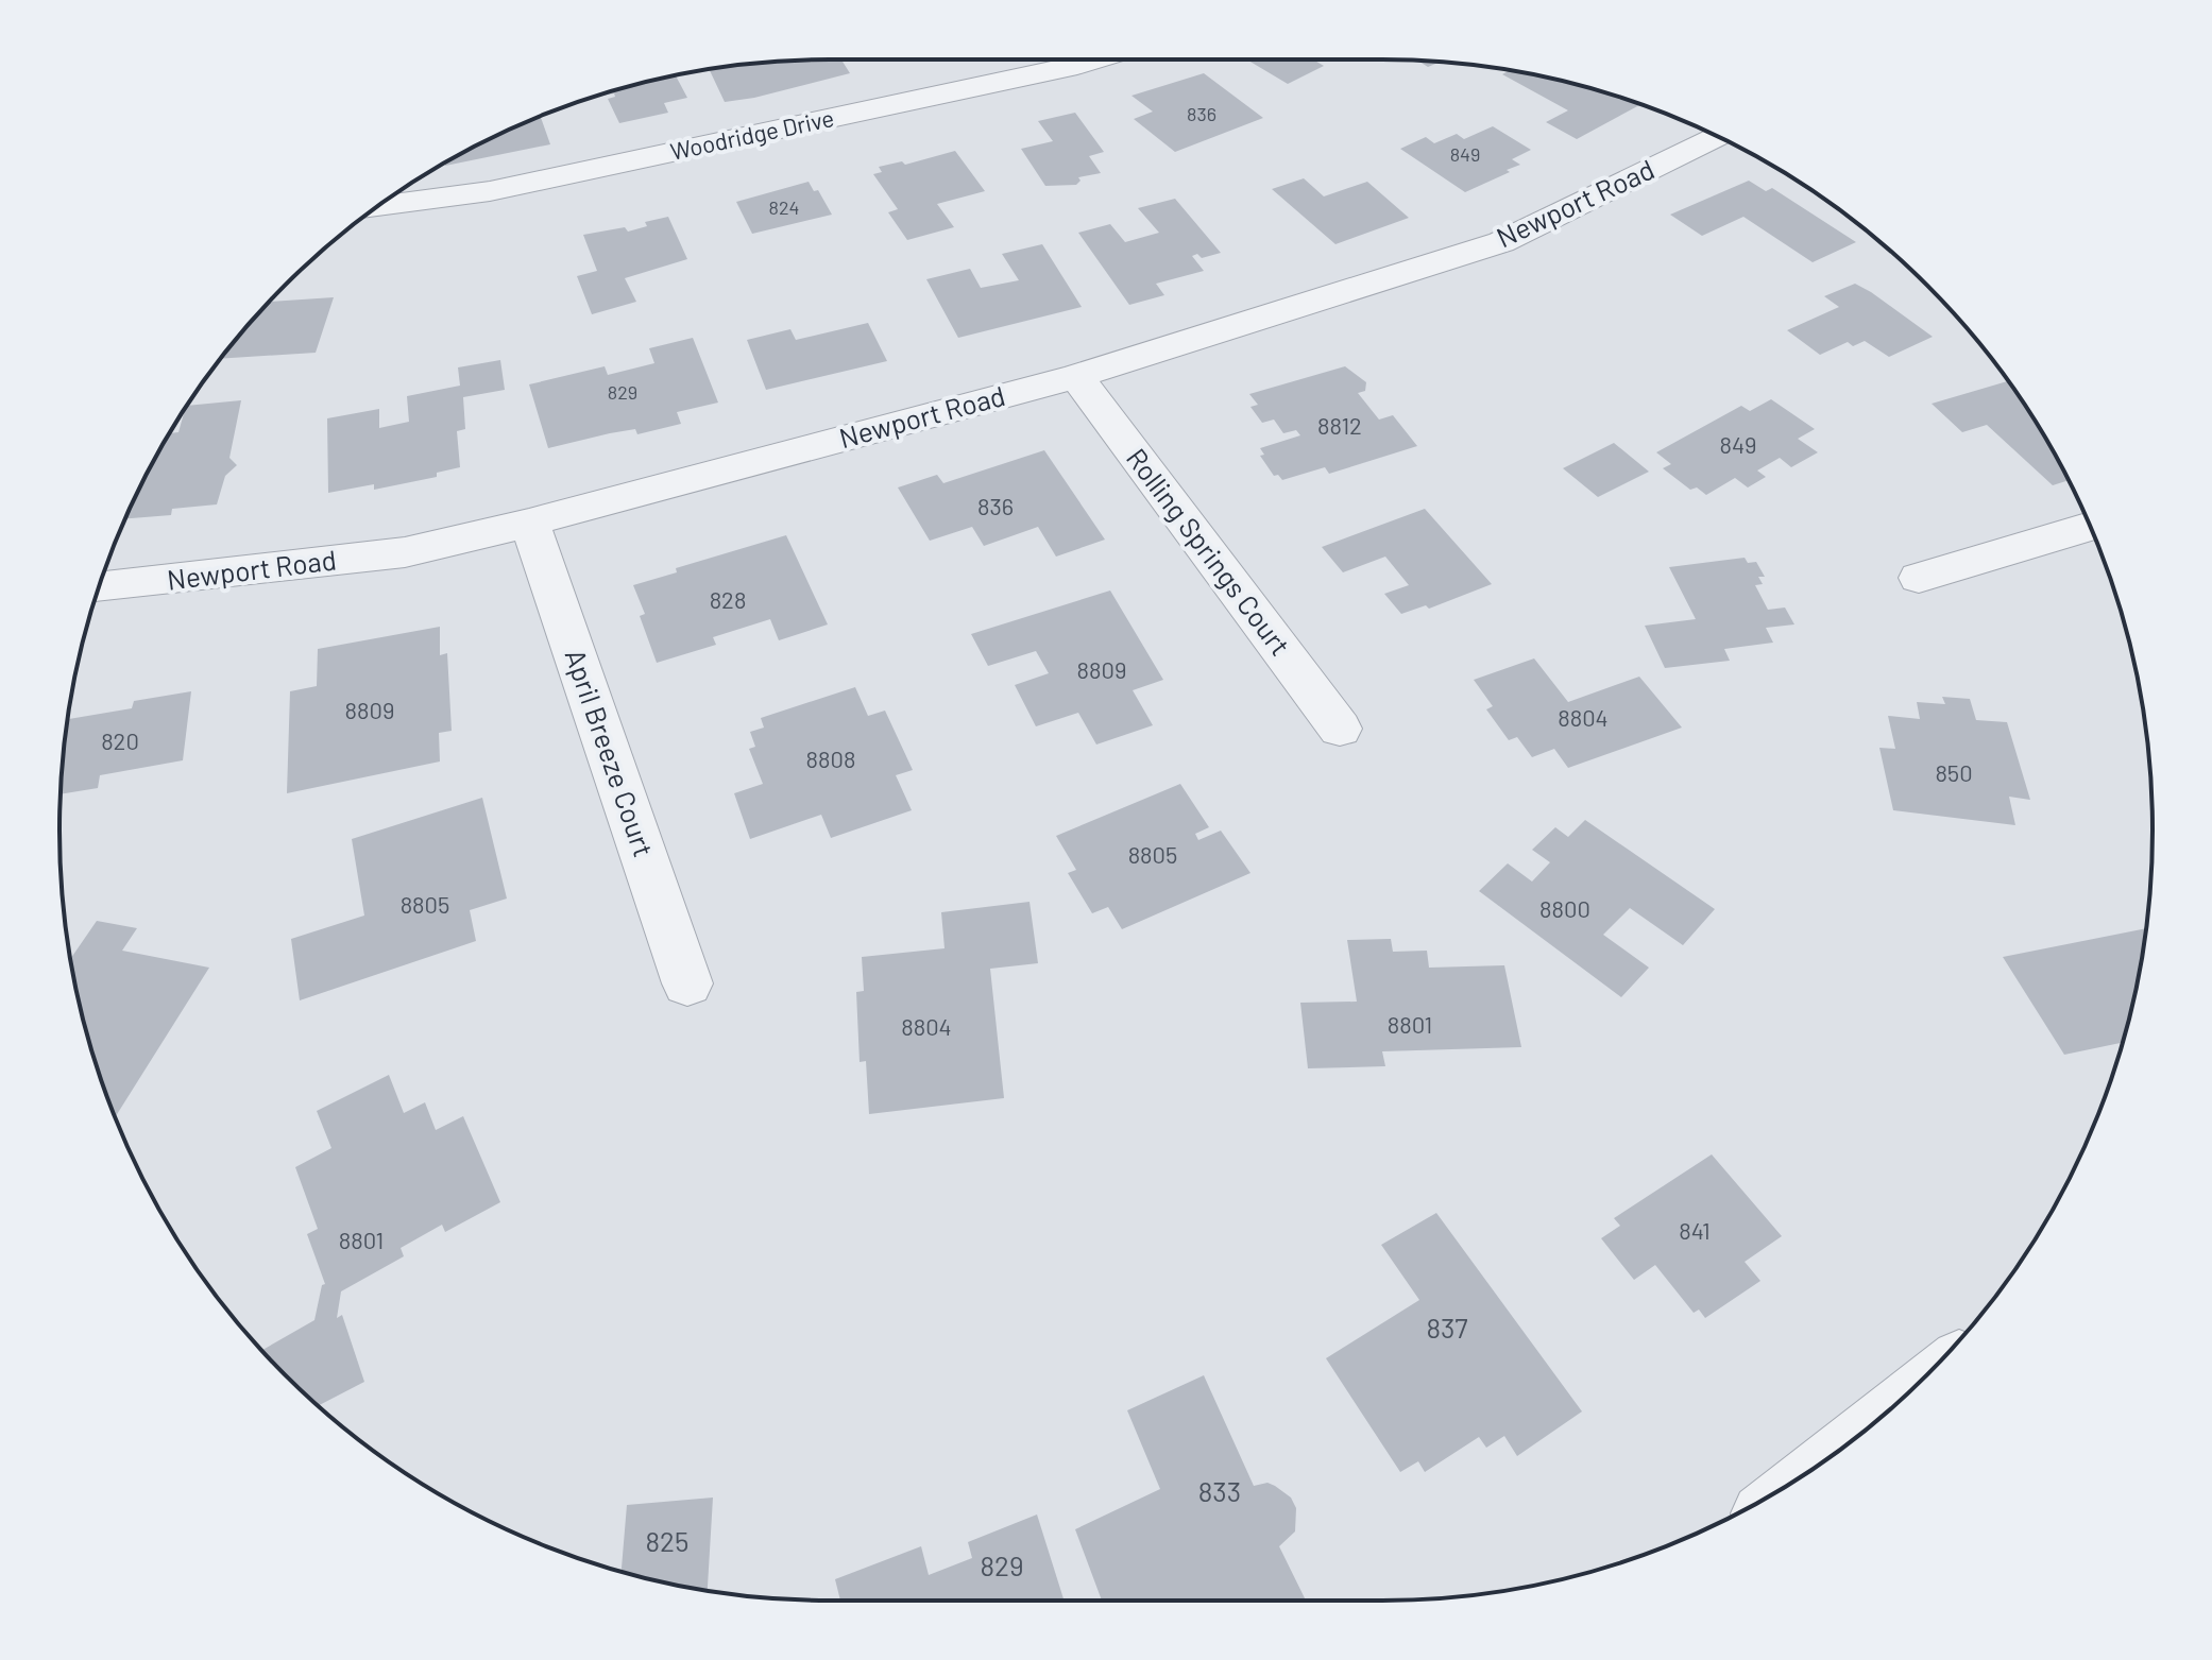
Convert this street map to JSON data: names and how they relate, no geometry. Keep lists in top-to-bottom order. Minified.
{"streets":{"street":["Woodridge Drive","Newport Road","Rolling Springs Court","April Breeze Court"]},"crossings":[["Newport Road","Rolling Springs Court"],["Newport Road","April Breeze Court"]],"house_numbers":["836","849","824","829","8812","849","836","828","8809","8809","8804","820","8808","850","8805","8805","8800","8801","8804","841","8801","837","833","825","829"]}
